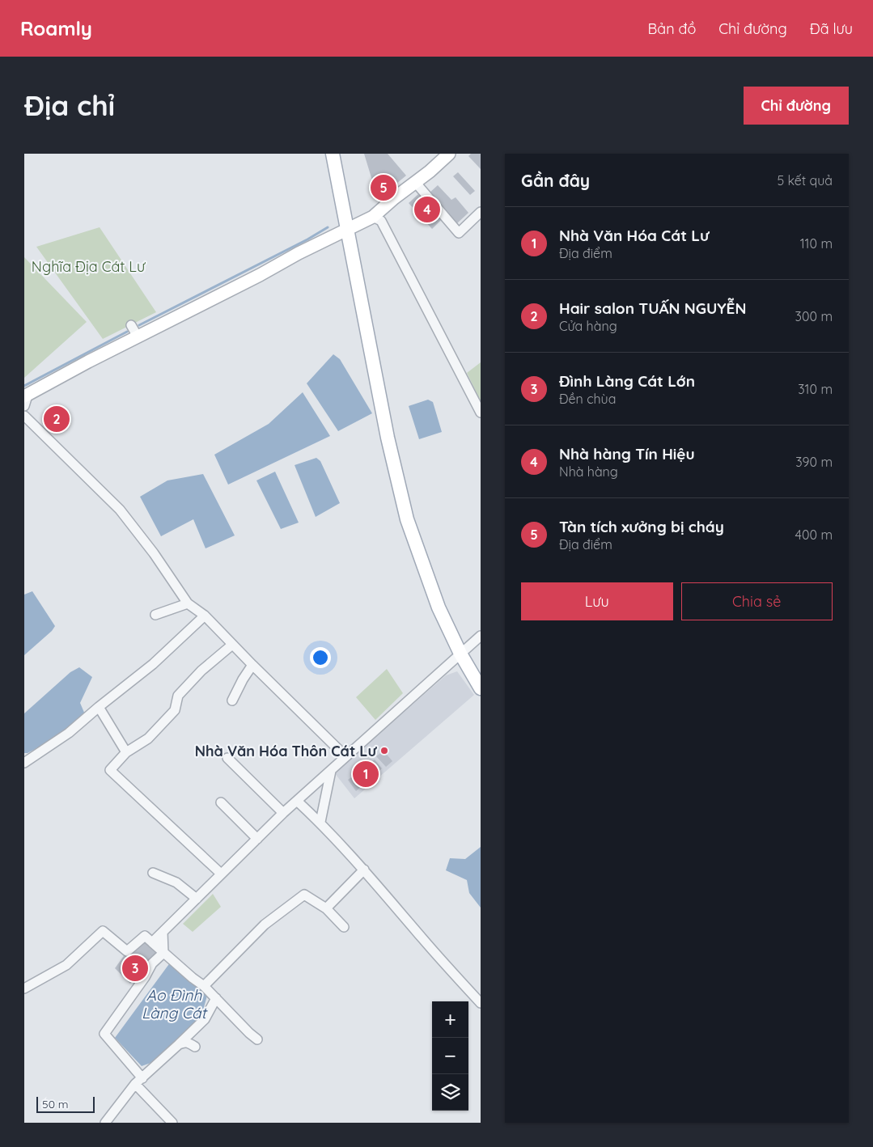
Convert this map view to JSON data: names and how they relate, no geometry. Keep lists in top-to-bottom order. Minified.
{"water":["Ao Đình Làng Cát"],"parks":["Nghĩa Địa Cát Lư"],"places":["Nhà Văn Hóa Thôn Cát Lư"],"scale_bar":"50 m","page":{"header":"Roamly","nav":["Bản đồ","Chỉ đường","Đã lưu"],"buttons":["Chỉ đường",["Lưu","Chia sẻ"]],"title":"Địa chỉ","heading":["Gần đây","5 kết quả"],"pins":["5","4","2","1","3"],"list":[{"mark":"1","name":"Nhà Văn Hóa Cát Lư","note":"Địa điểm","value":"110 m"},{"mark":"2","name":"Hair salon TUẤN NGUYỄN","note":"Cửa hàng","value":"300 m"},{"mark":"3","name":"Đình Làng Cát Lớn","note":"Đền chùa","value":"310 m"},{"mark":"4","name":"Nhà hàng Tín Hiệu","note":"Nhà hàng","value":"390 m"},{"mark":"5","name":"Tàn tích xưởng bị cháy","note":"Địa điểm","value":"400 m"}],"map_buttons":["+","−"],"scale":"50 m"}}
